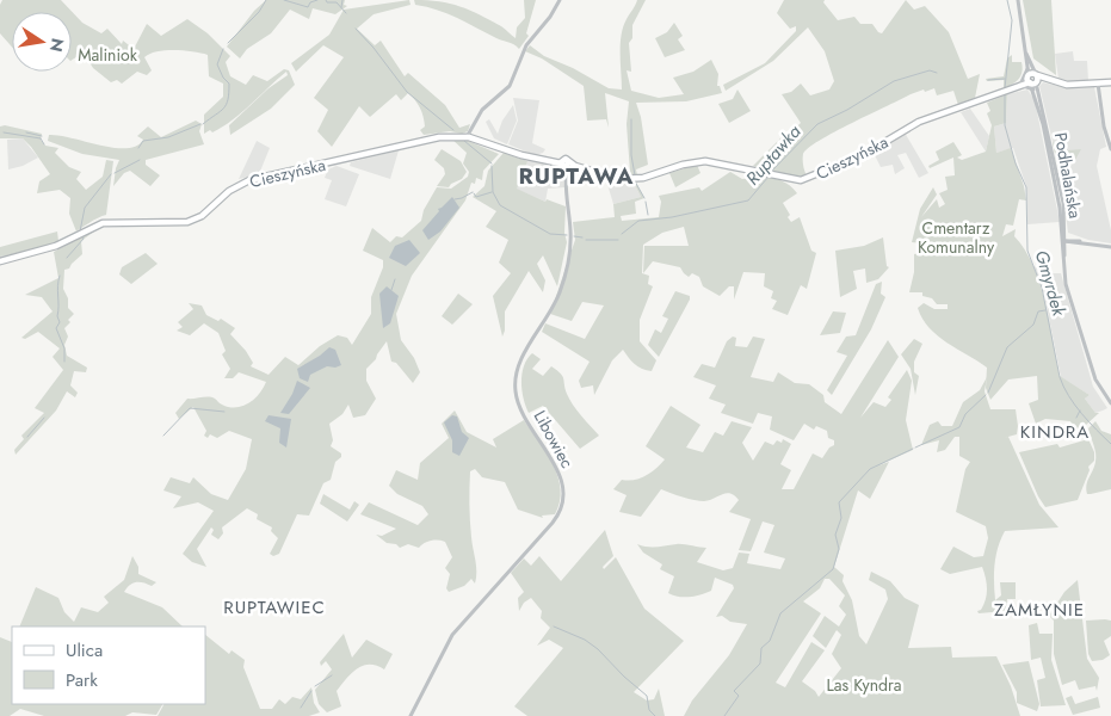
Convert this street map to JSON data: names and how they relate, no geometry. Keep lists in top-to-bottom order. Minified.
{"streets":{"main road":["Cieszyńska"],"street":["Podhalańska","Libowiec"]},"crossings":[["Cieszyńska","Podhalańska"],["Cieszyńska","Libowiec"]],"districts":["RUPTAWA","KINDRA","RUPTAWIEC","ZAMŁYNIE"],"water":["Ruptawka","Gmyrdek"],"parks":["Maliniok","Cmentarz Komunalny","Las Kyndra"],"legend":["Ulica","Park"],"north":"right"}
